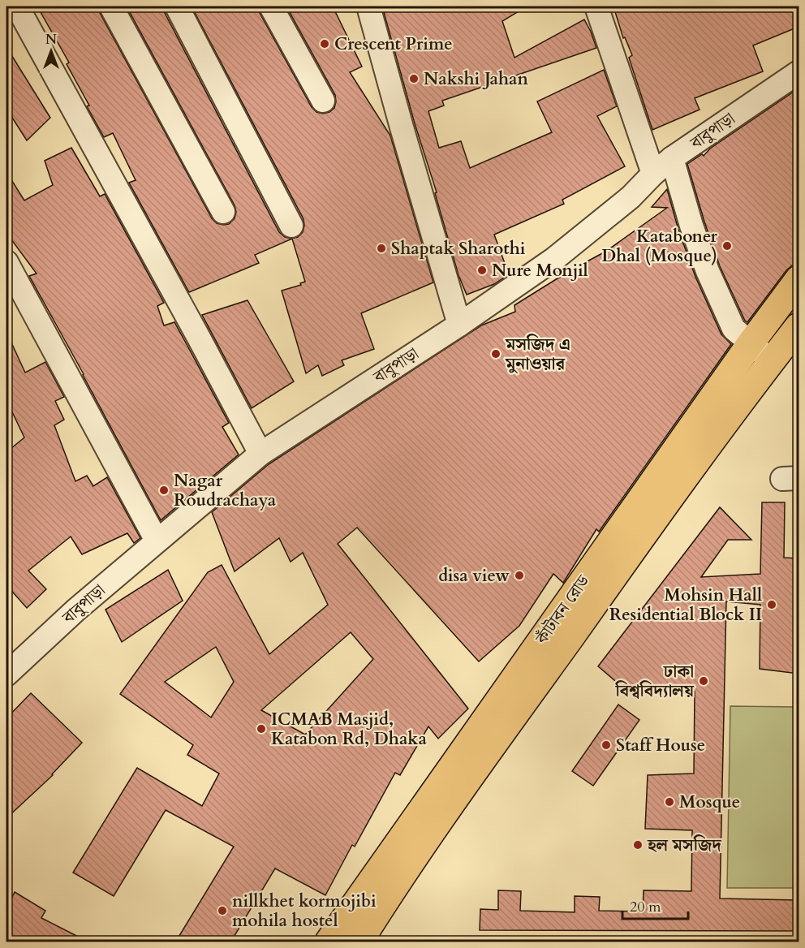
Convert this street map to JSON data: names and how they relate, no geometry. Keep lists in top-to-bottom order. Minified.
{"streets":{"main road":["কাঁটাবন রোড"],"street":["বাবুপাড়া"]},"places":["Crescent Prime","Nakshi Jahan","Kataboner Dhal (Mosque)","Shaptak Sharothi","Nure Monjil","মসজিদ এ মুনাওয়ার","Nagar Roudrachaya","disa view","Mohsin Hall Residential Block II","ঢাকা বিশ্ববিদ্যালয়","ICMAB Masjid, Katabon Rd, Dhaka","Staff House","Mosque","হল মসজিদ","nillkhet kormojibi mohila hostel"],"scale_bar":"20 m","north":"top"}
